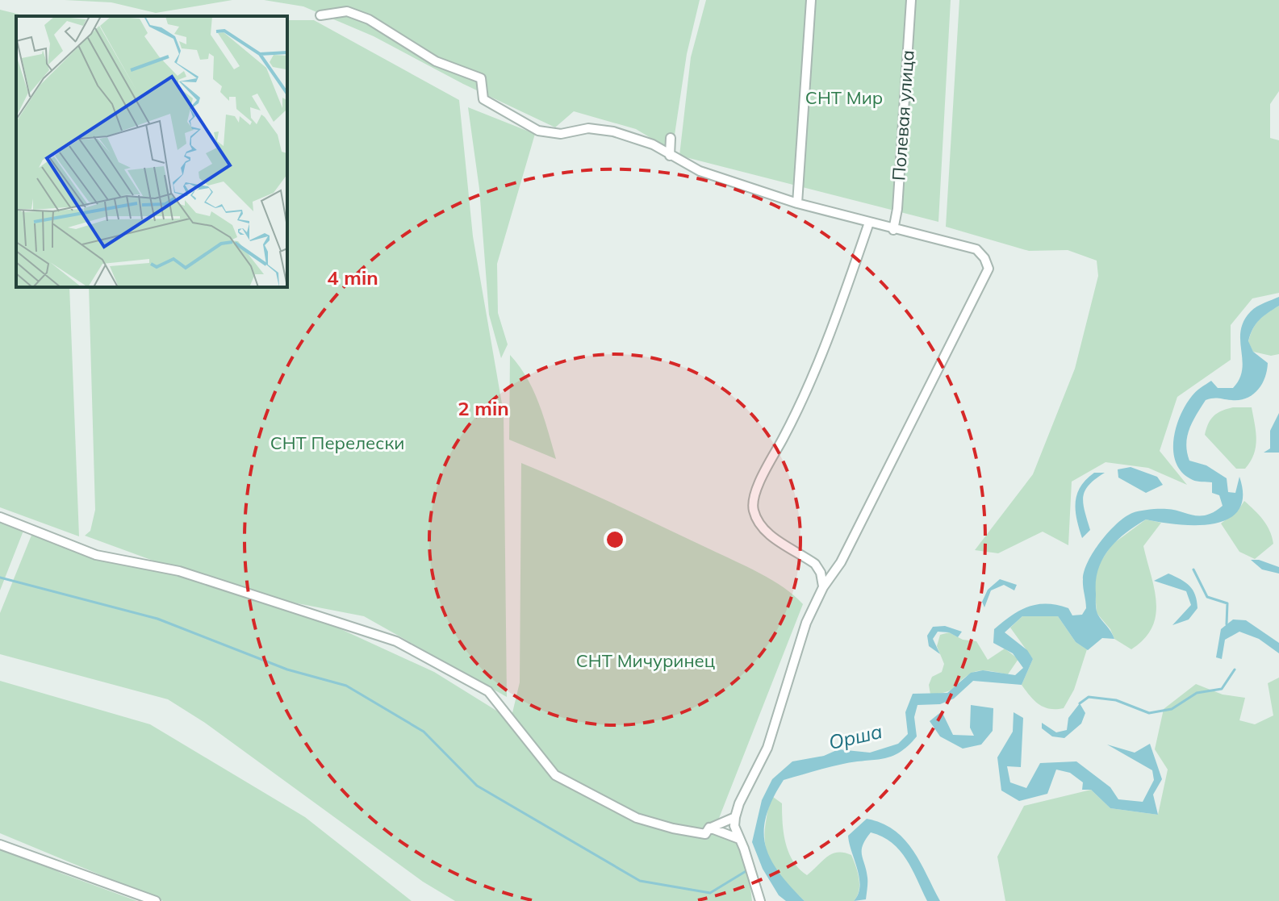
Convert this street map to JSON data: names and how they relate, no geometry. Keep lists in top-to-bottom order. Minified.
{"streets":{"street":["Полевая улица"]},"water":["Орша"],"parks":["СНТ Мир","СНТ Перелески","СНТ Мичуринец"],"rings":["4 min","2 min"]}
